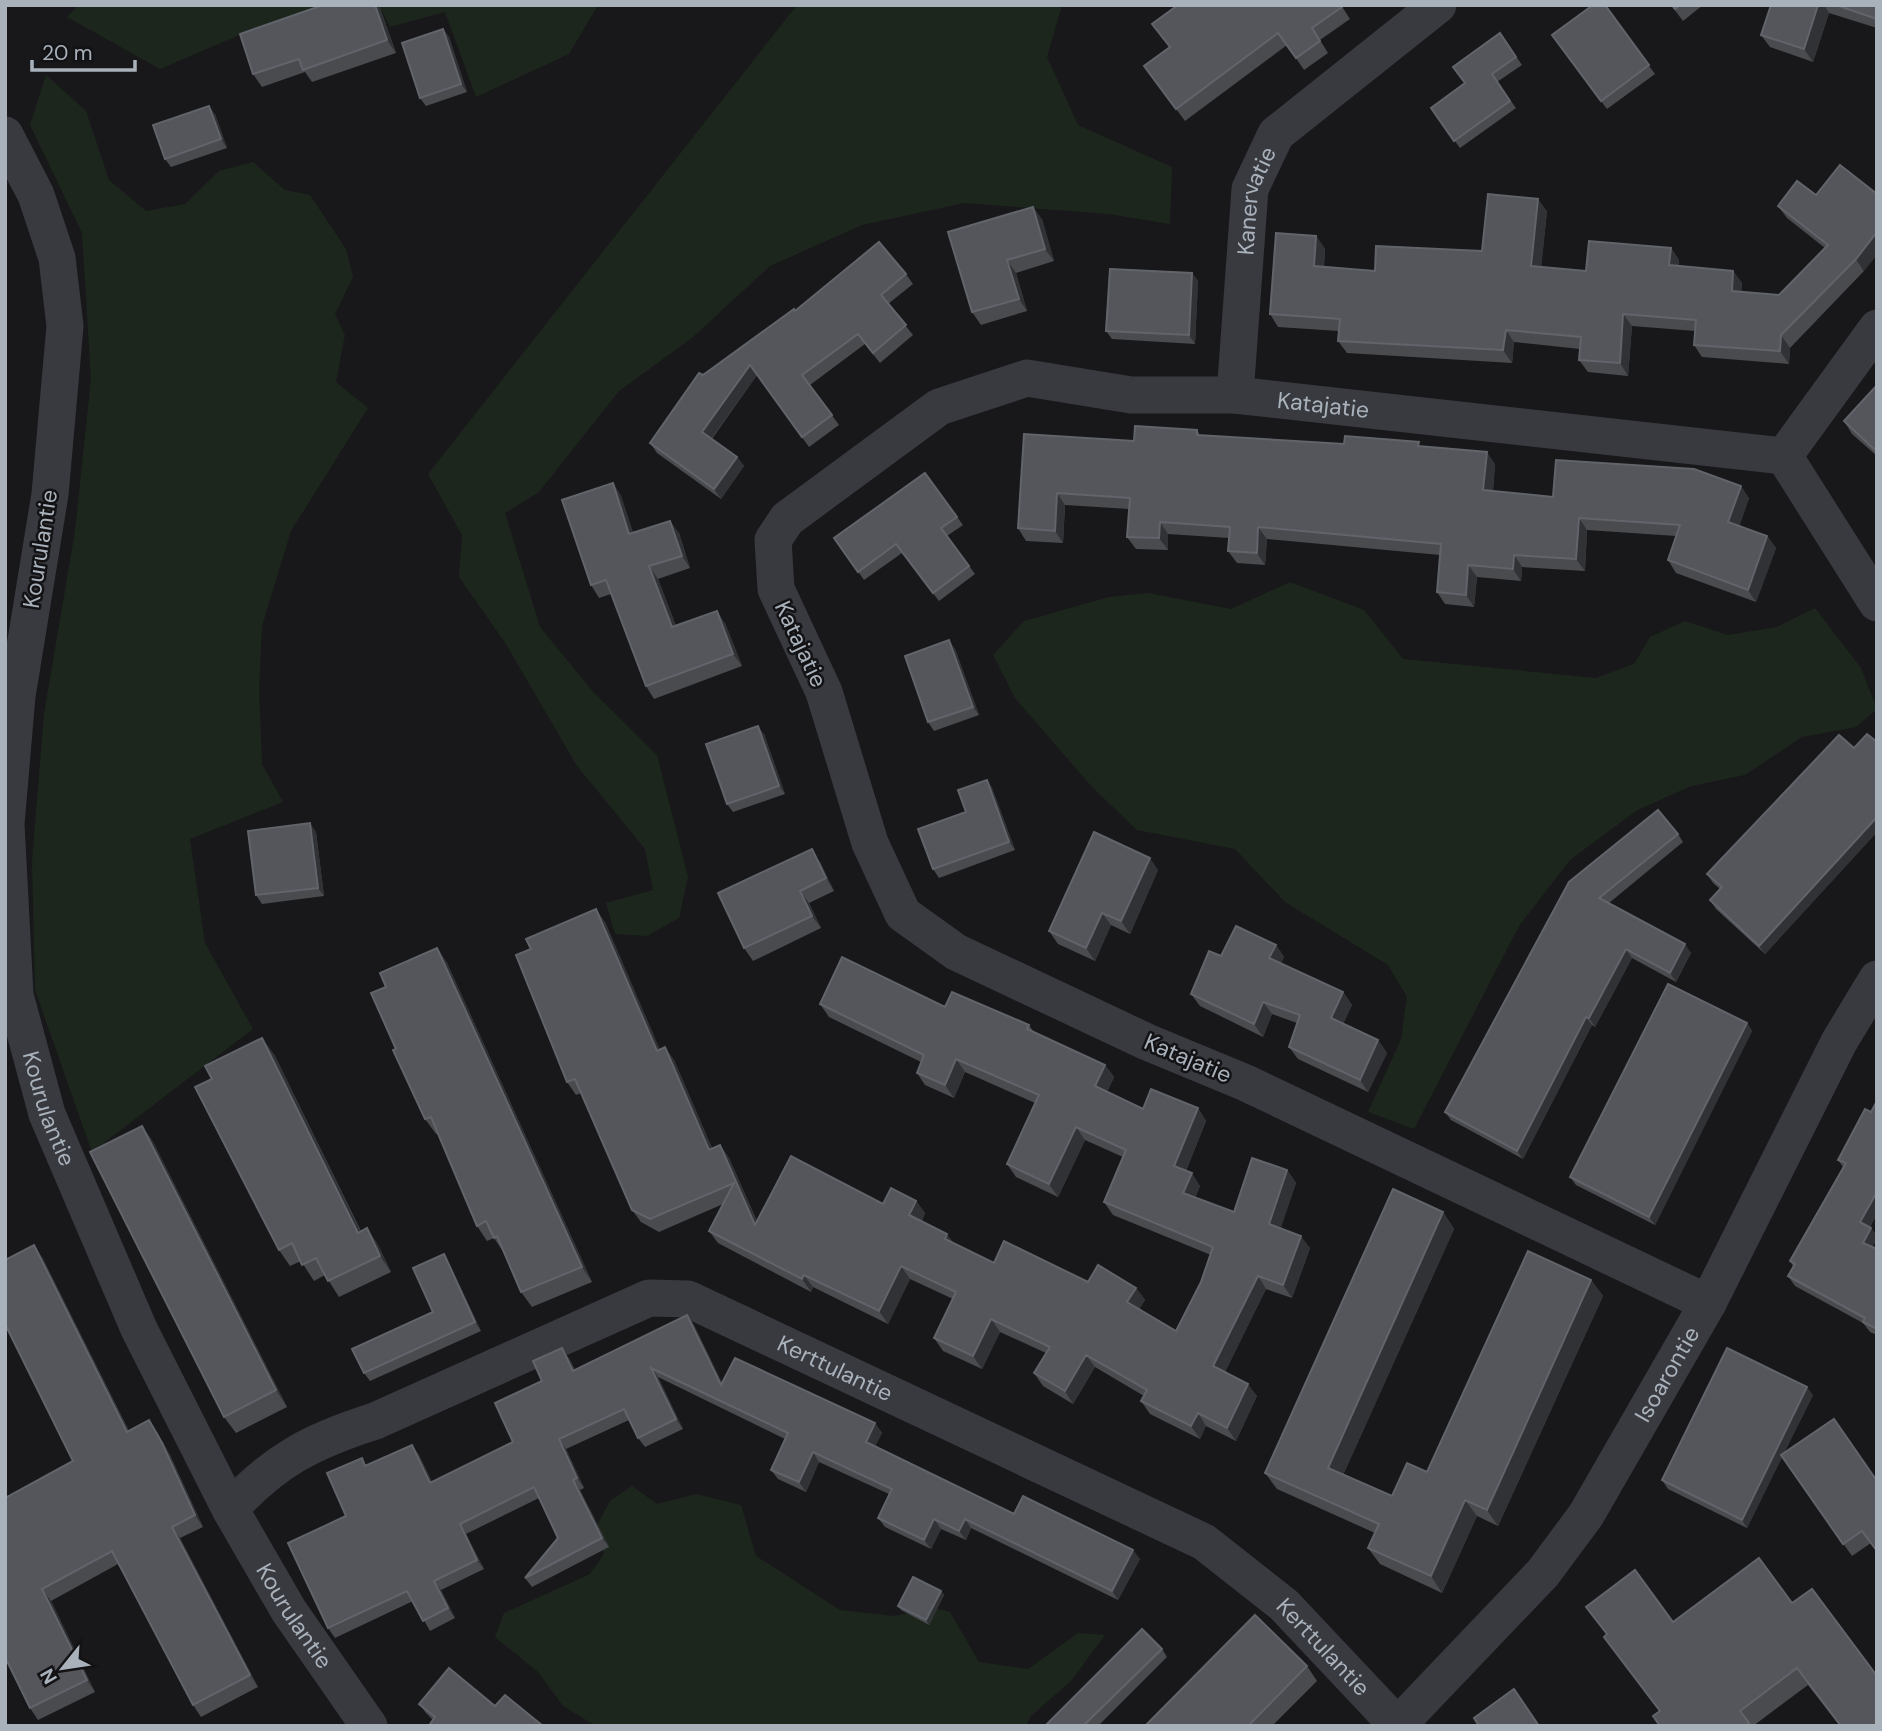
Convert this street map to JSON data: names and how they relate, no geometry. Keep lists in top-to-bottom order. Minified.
{"streets":{"street":["Kanervatie","Katajatie","Kourulantie","Kerttulantie","Isoarontie"]},"crossings":[["Kanervatie","Katajatie"],["Katajatie","Isoarontie"],["Kourulantie","Kerttulantie"],["Kerttulantie","Isoarontie"]],"scale_bar":"20 m","north":"bottom left"}
